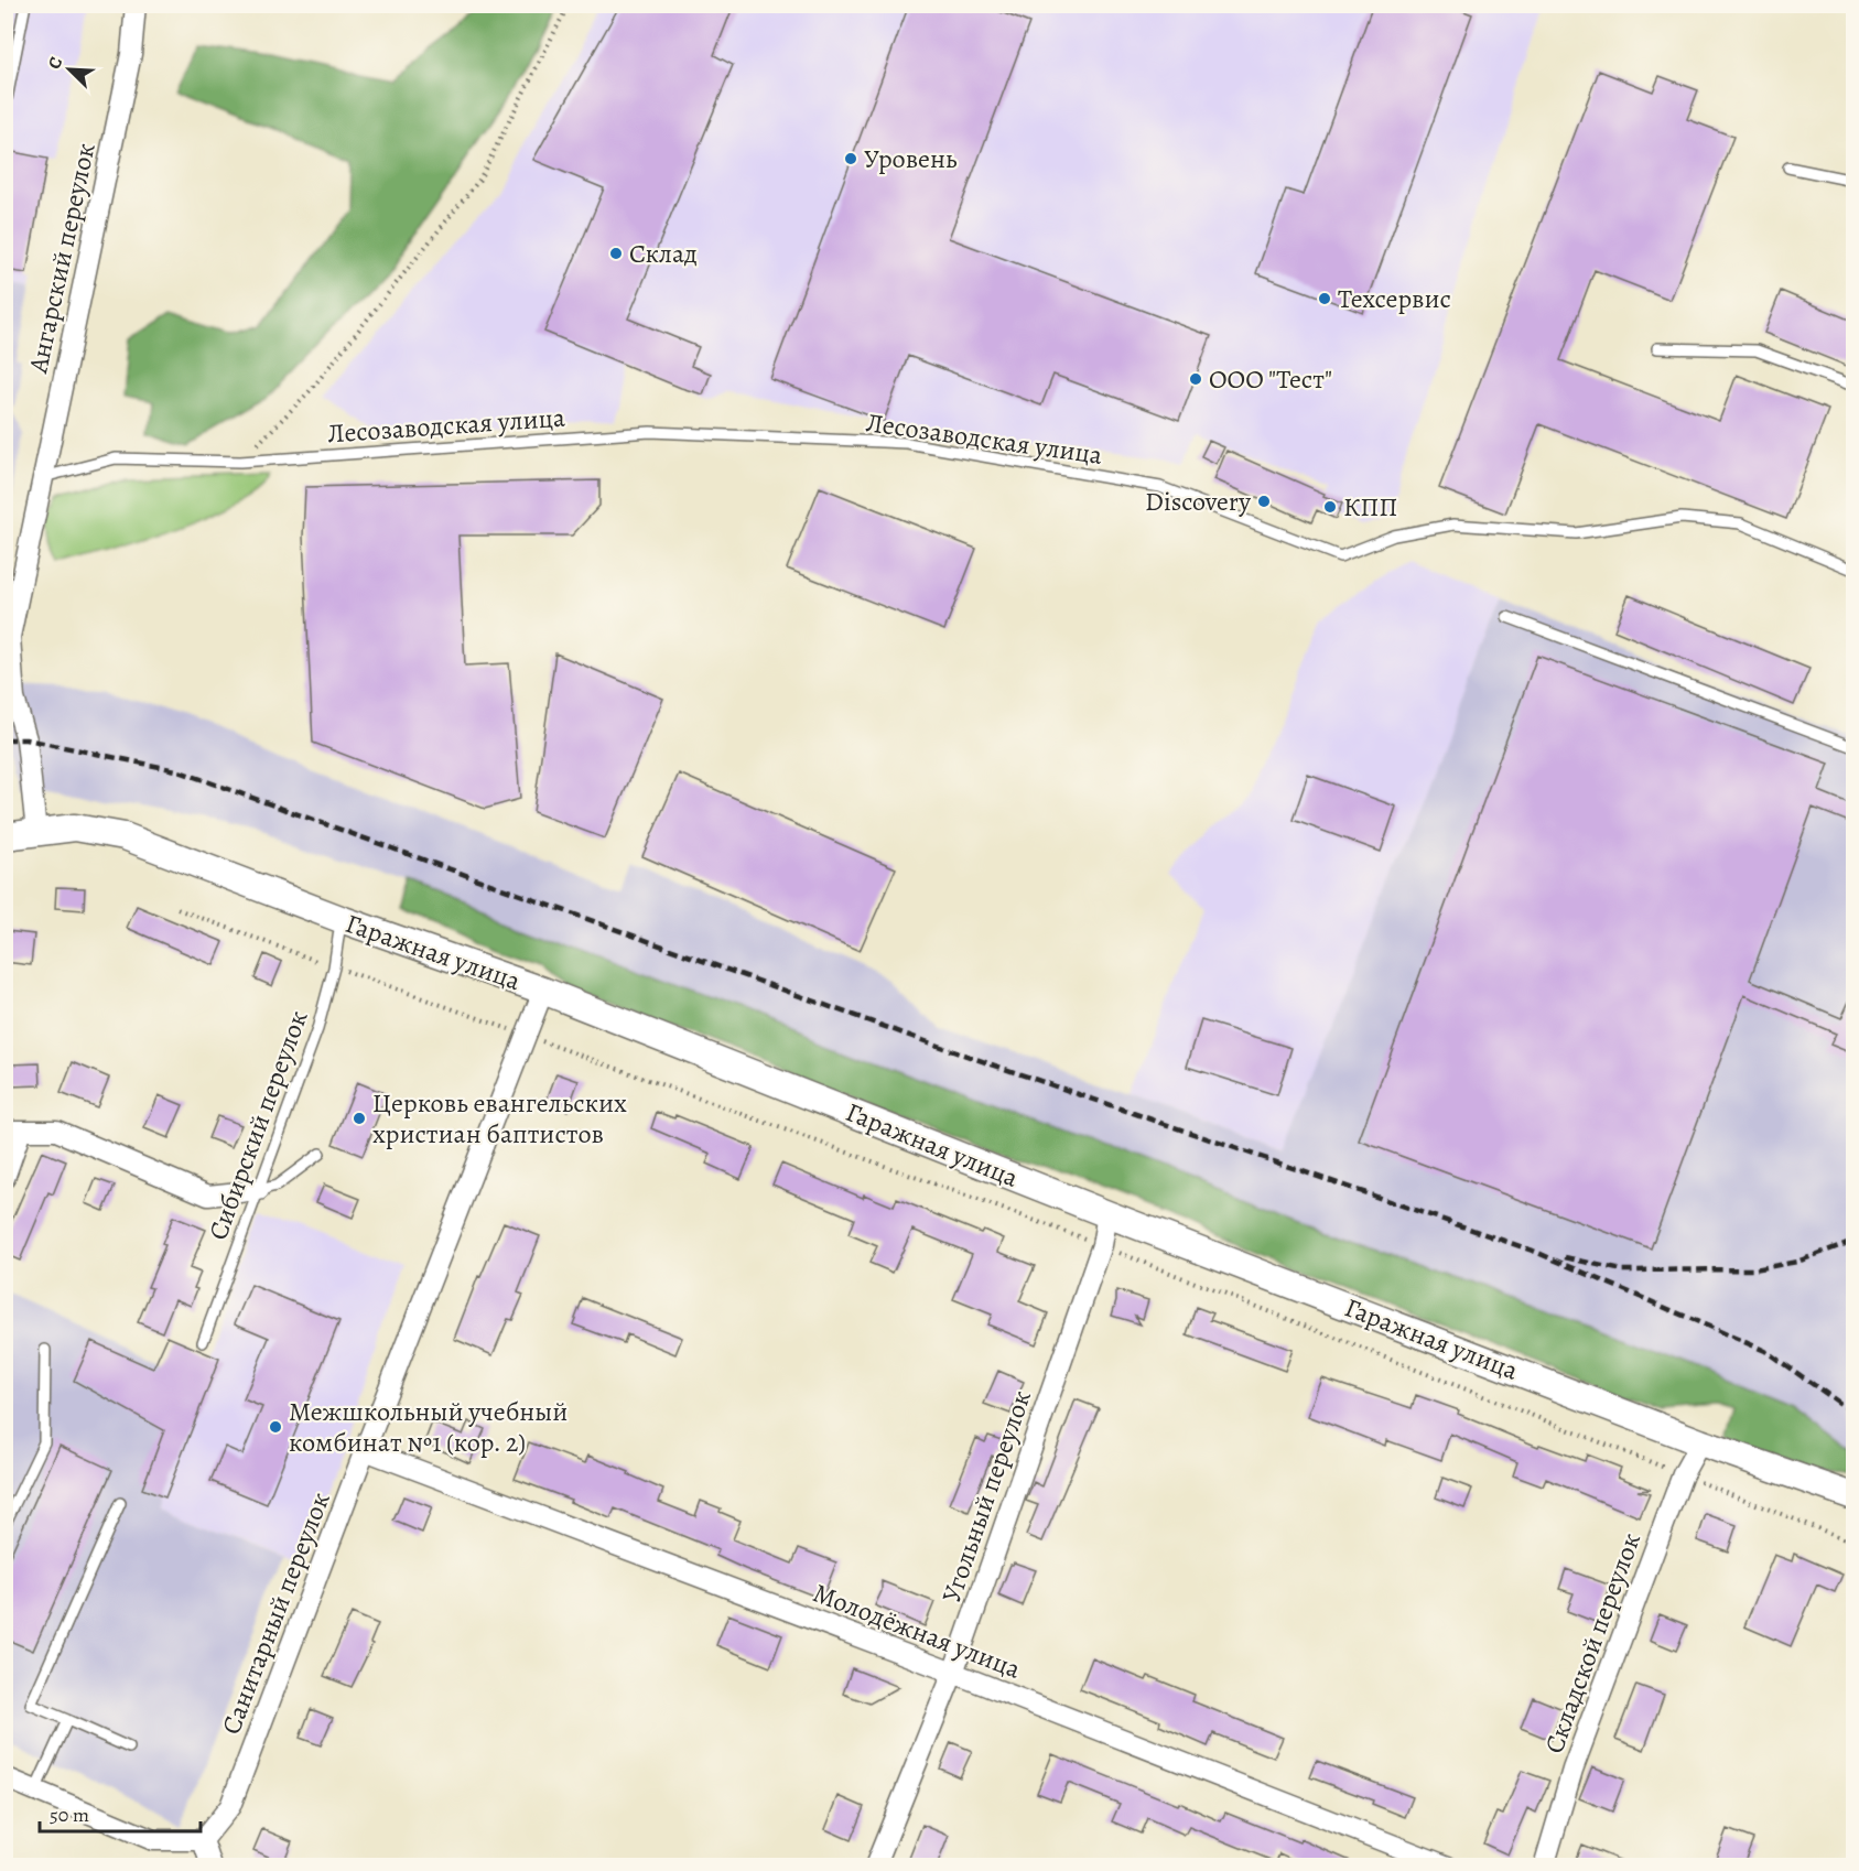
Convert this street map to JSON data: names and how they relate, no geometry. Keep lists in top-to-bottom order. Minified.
{"streets":{"street":["Ангарский переулок","Гаражная улица","Угольный переулок","Санитарный переулок","Молодёжная улица","Складской переулок"],"lane":["Лесозаводская улица","Сибирский переулок"]},"crossings":[["Ангарский переулок","Лесозаводская улица"],["Ангарский переулок","Гаражная улица"],["Гаражная улица","Сибирский переулок"],["Гаражная улица","Угольный переулок"],["Гаражная улица","Санитарный переулок"],["Гаражная улица","Складской переулок"],["Угольный переулок","Молодёжная улица"],["Санитарный переулок","Молодёжная улица"]],"places":["Уровень","Склад","Техсервис","ООО \"Тест\"","Discovery","КПП","Церковь евангельских христиан баптистов","Межшкольный учебный комбинат №1 (кор. 2)"],"scale_bar":"50 m","north":"top left"}
